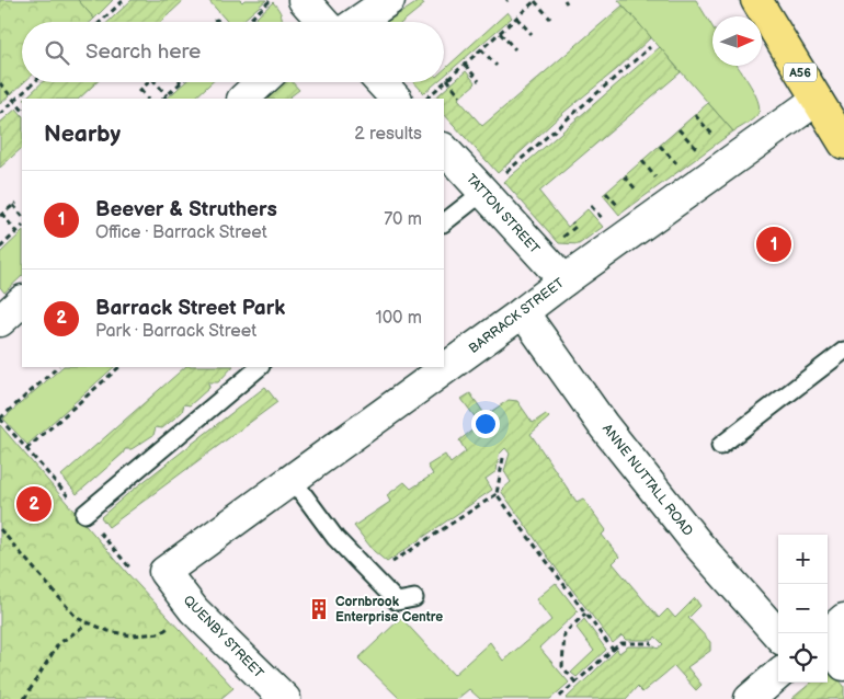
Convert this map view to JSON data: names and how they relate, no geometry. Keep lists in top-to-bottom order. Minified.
{"streets":{"highway":["A56"],"street":["TATTON STREET","BARRACK STREET","ANNE NUTTALL ROAD","QUENBY STREET"]},"crossings":[["A56","BARRACK STREET"],["TATTON STREET","BARRACK STREET"],["BARRACK STREET","ANNE NUTTALL ROAD"],["BARRACK STREET","QUENBY STREET"]],"places":{"building":["Cornbrook Enterprise Centre"]},"north":"right","page":{"search":"Search here","heading":["Nearby","2 results"],"list":[{"mark":"1","name":"Beever & Struthers","note":"Office · Barrack Street","value":"70 m"},{"mark":"2","name":"Barrack Street Park","note":"Park · Barrack Street","value":"100 m"}],"pins":["1","2"],"map_buttons":["+","−"]}}
